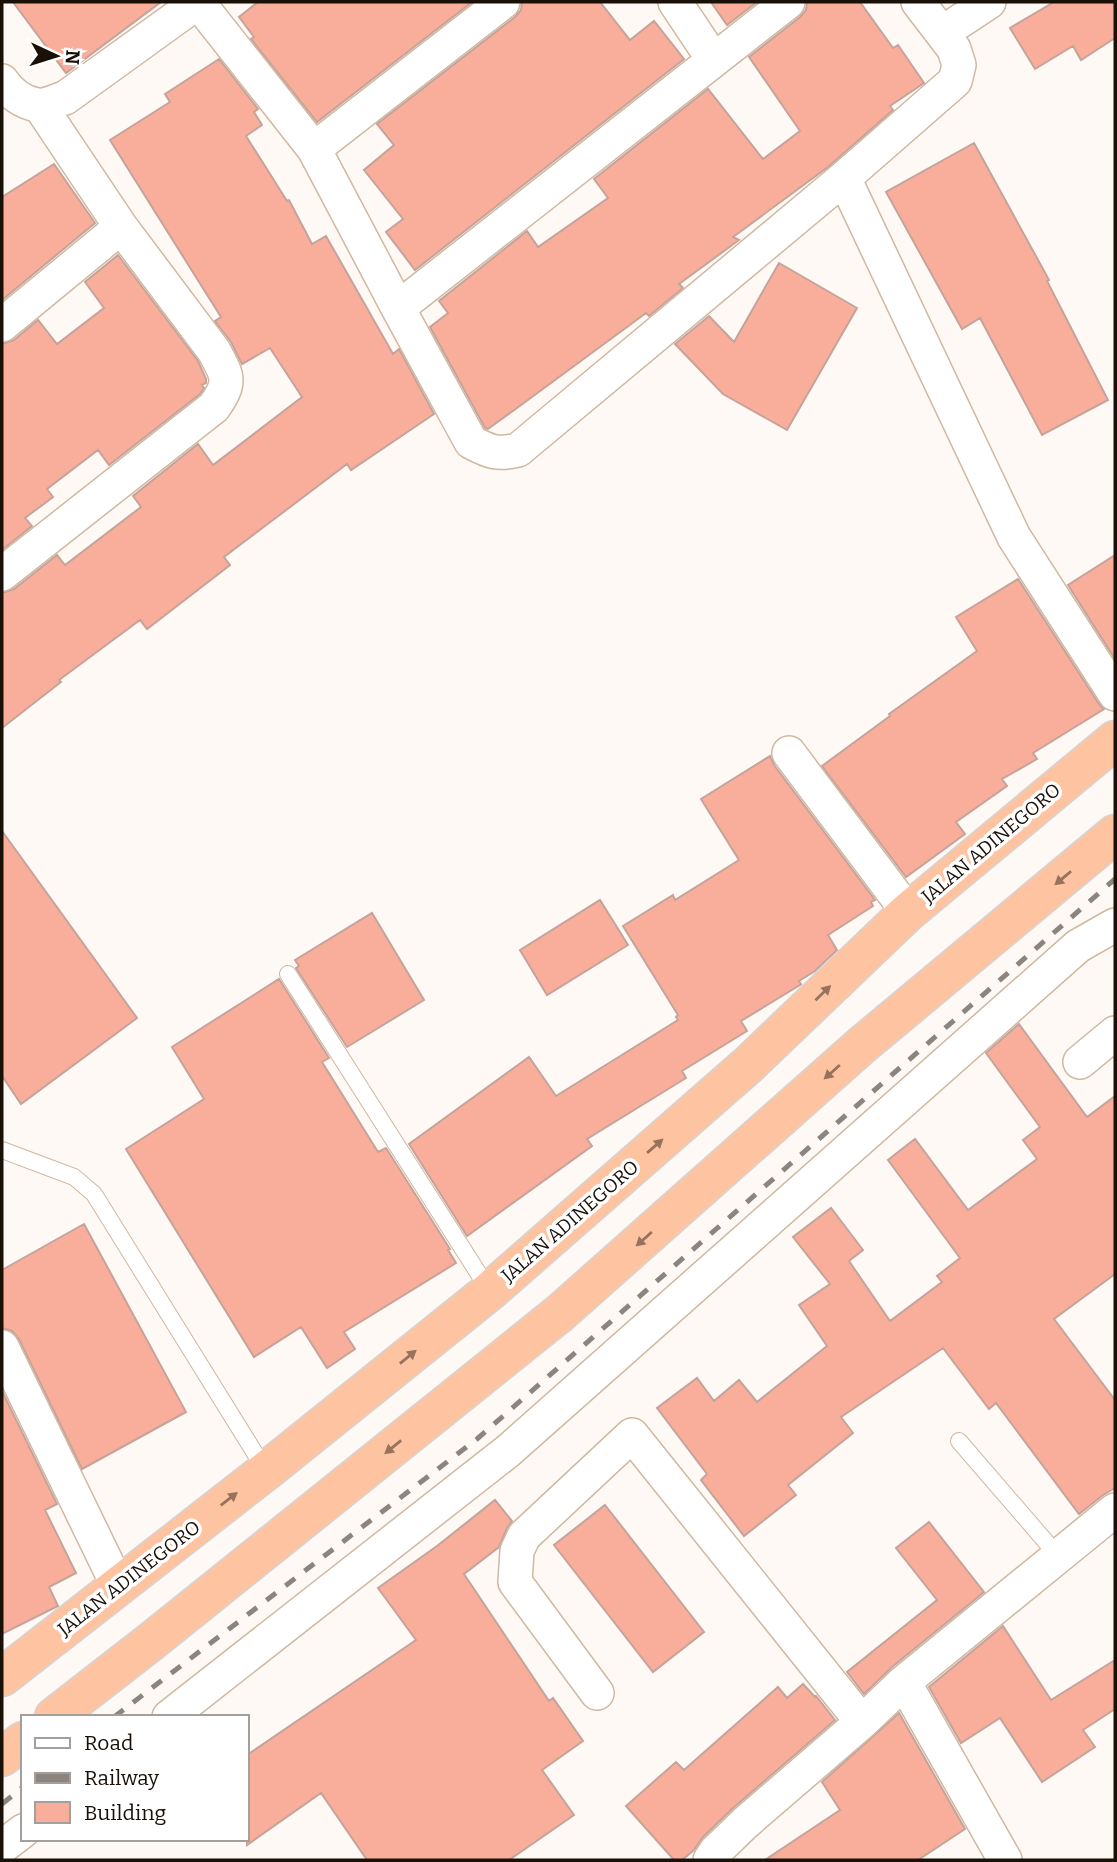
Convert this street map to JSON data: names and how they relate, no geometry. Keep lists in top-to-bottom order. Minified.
{"streets":{"highway":["JALAN ADINEGORO"]},"legend":["Road","Railway","Building"],"north":"right"}
